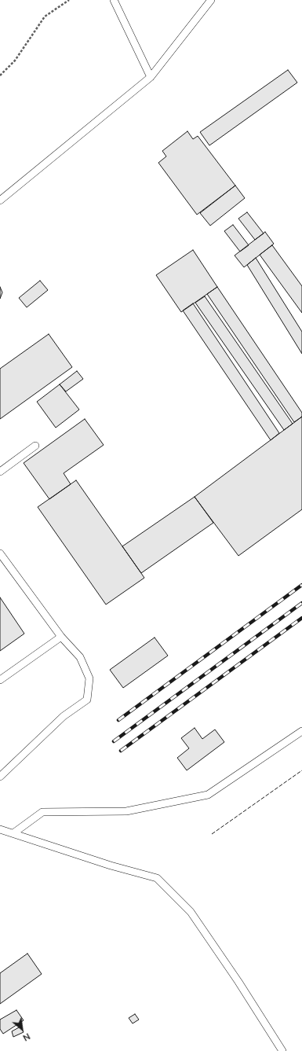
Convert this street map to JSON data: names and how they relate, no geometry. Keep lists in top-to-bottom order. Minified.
{"north":"bottom right"}
